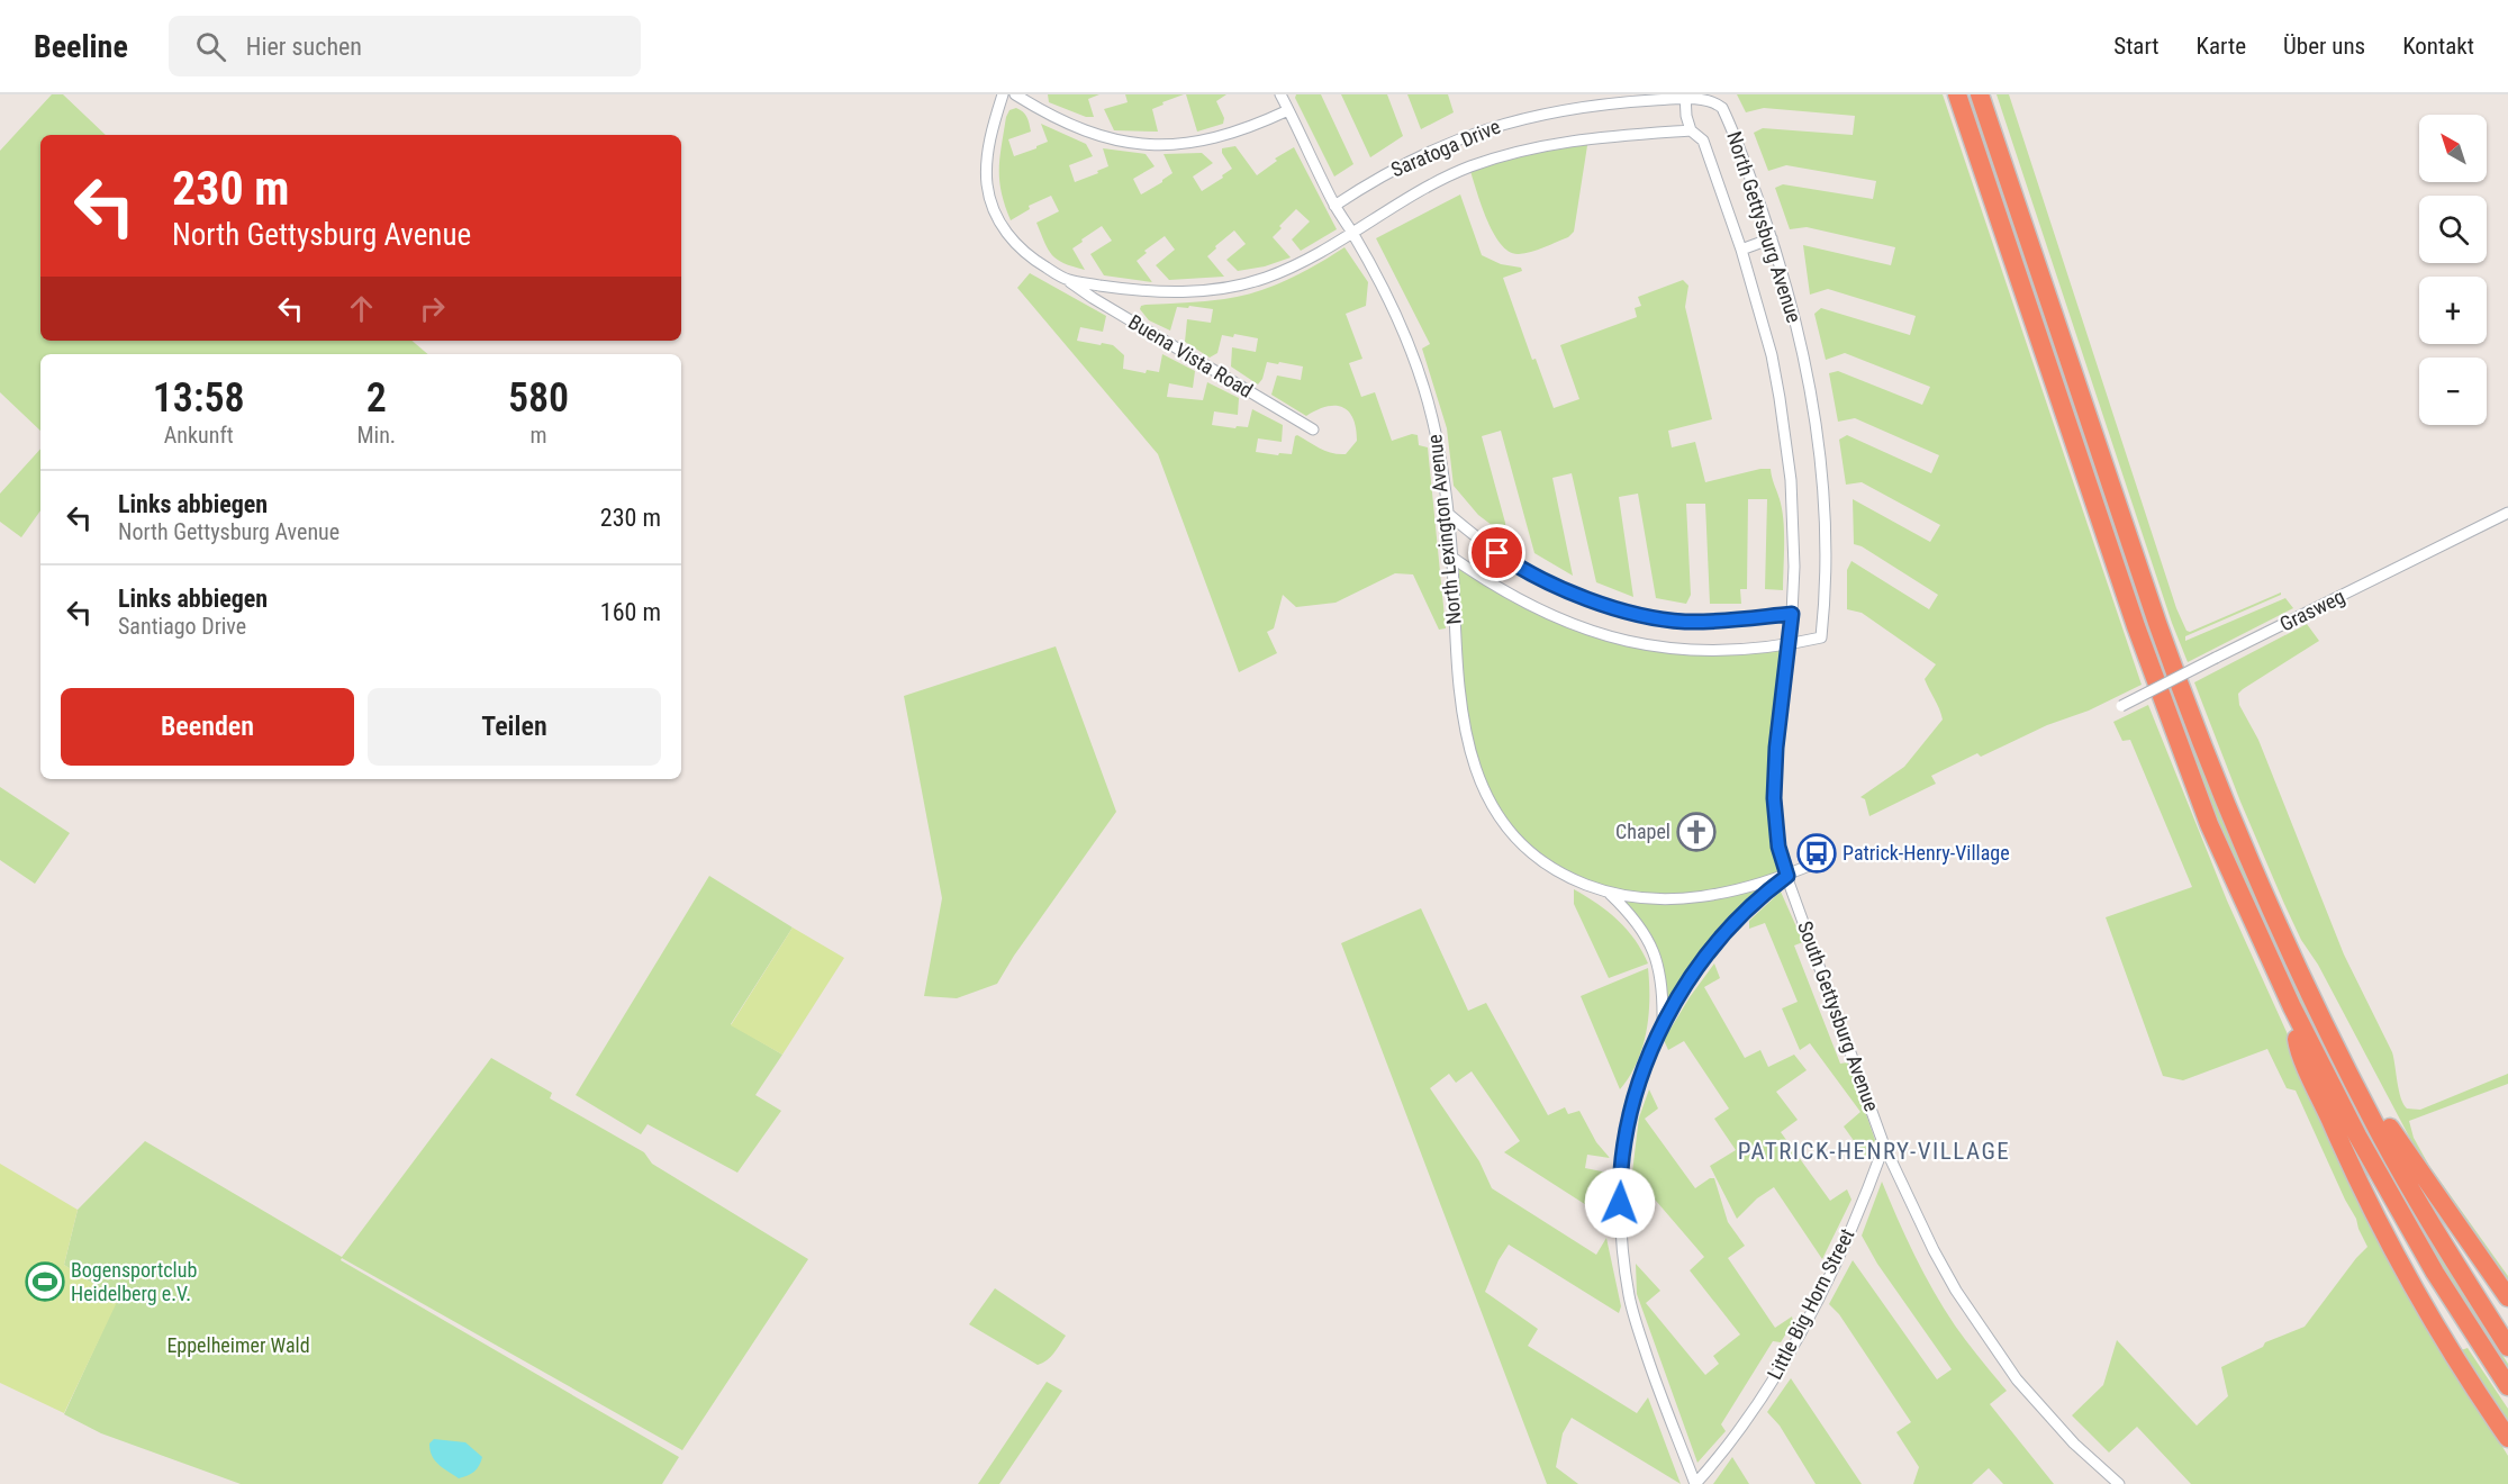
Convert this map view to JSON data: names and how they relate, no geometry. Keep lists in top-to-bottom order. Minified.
{"streets":{"street":["Saratoga Drive","North Gettysburg Avenue","Buena Vista Road","North Lexington Avenue","Grasweg","South Gettysburg Avenue","Little Big Horn Street"]},"crossings":[["Saratoga Drive","North Gettysburg Avenue"],["Saratoga Drive","Buena Vista Road"],["Saratoga Drive","North Lexington Avenue"],["North Gettysburg Avenue","North Lexington Avenue"],["North Gettysburg Avenue","South Gettysburg Avenue"],["North Lexington Avenue","South Gettysburg Avenue"],["South Gettysburg Avenue","Little Big Horn Street"]],"districts":["PATRICK-HENRY-VILLAGE"],"parks":["Eppelheimer Wald"],"places":{"church":["Chapel"],"bus stop":["Patrick-Henry-Village"],"sports":["Bogensportclub Heidelberg e.V."]},"north":"top left","page":{"header":"Beeline","search":"Hier suchen","nav":["Start","Karte","Über uns","Kontakt"],"map_buttons":["+","−"],"turn":["230 m","North Gettysburg Avenue"],"eta":["13:58","Ankunft","2","Min.","580","m"],"list":[{"name":"Links abbiegen","note":"North Gettysburg Avenue","value":"230 m"},{"name":"Links abbiegen","note":"Santiago Drive","value":"160 m"}],"buttons":["Beenden","Teilen"]}}
